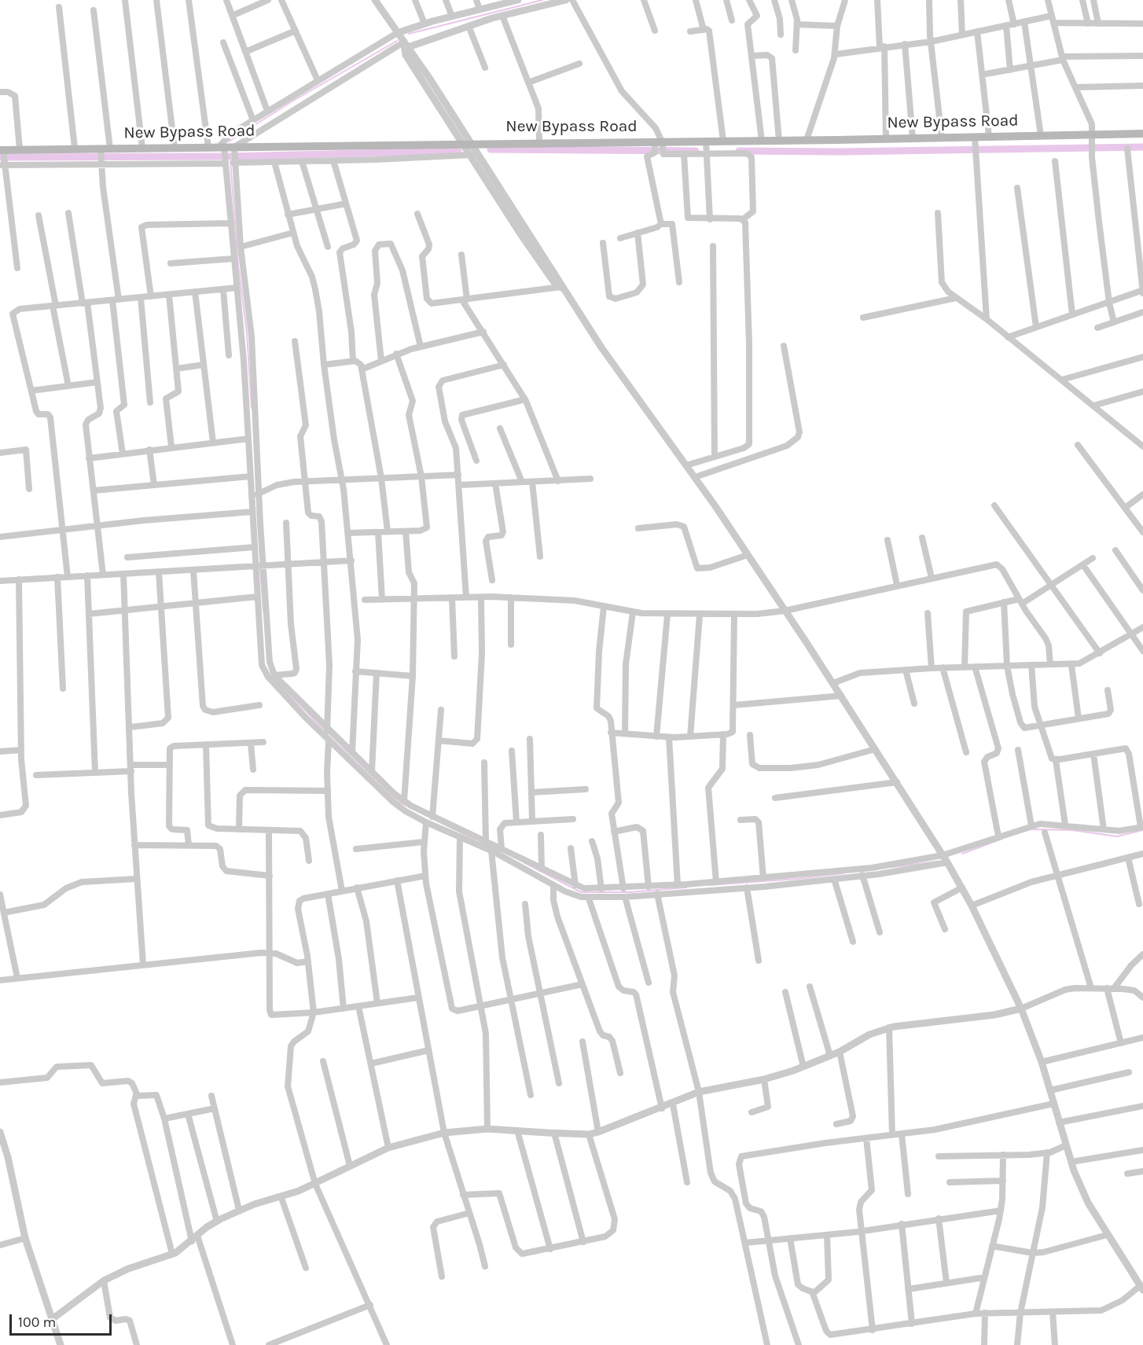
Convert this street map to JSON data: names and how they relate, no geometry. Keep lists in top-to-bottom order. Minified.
{"streets":{"main road":["New Bypass Road"]},"scale_bar":"100 m"}
